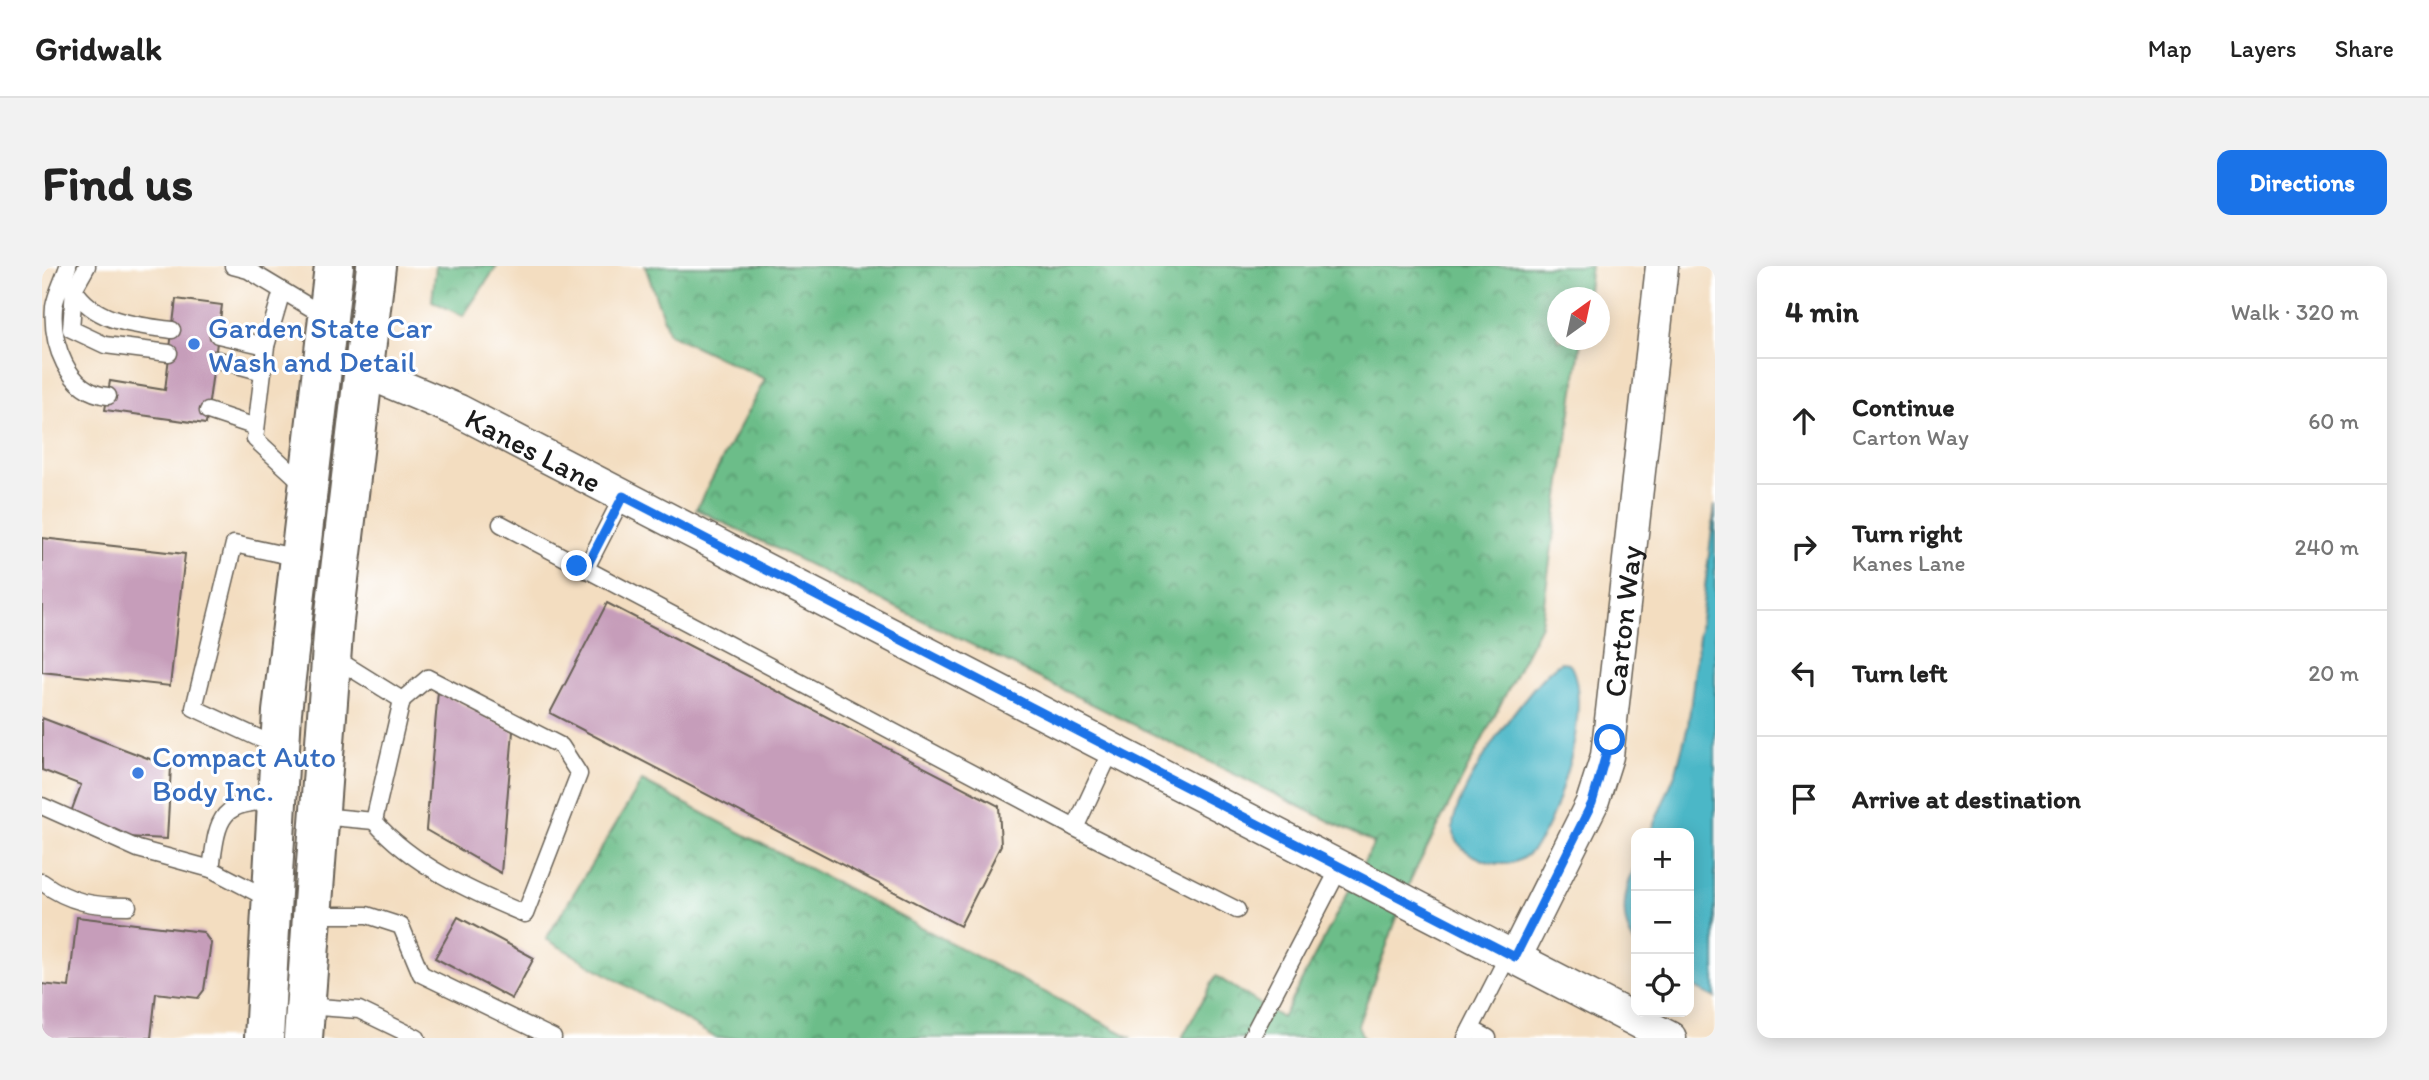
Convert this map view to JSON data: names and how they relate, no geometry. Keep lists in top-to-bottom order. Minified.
{"streets":{"street":["Kanes Lane","Carton Way"]},"crossings":[["Kanes Lane","Carton Way"]],"places":["Garden State Car Wash and Detail","Compact Auto Body Inc."],"north":"top right","page":{"header":"Gridwalk","nav":["Map","Layers","Share"],"buttons":"Directions","title":"Find us","heading":["4 min","Walk · 320 m"],"list":[["Continue","Carton Way","60 m"],["Turn right","Kanes Lane","240 m"],["Turn left","20 m"],"Arrive at destination"],"map_buttons":["+","−"]}}
